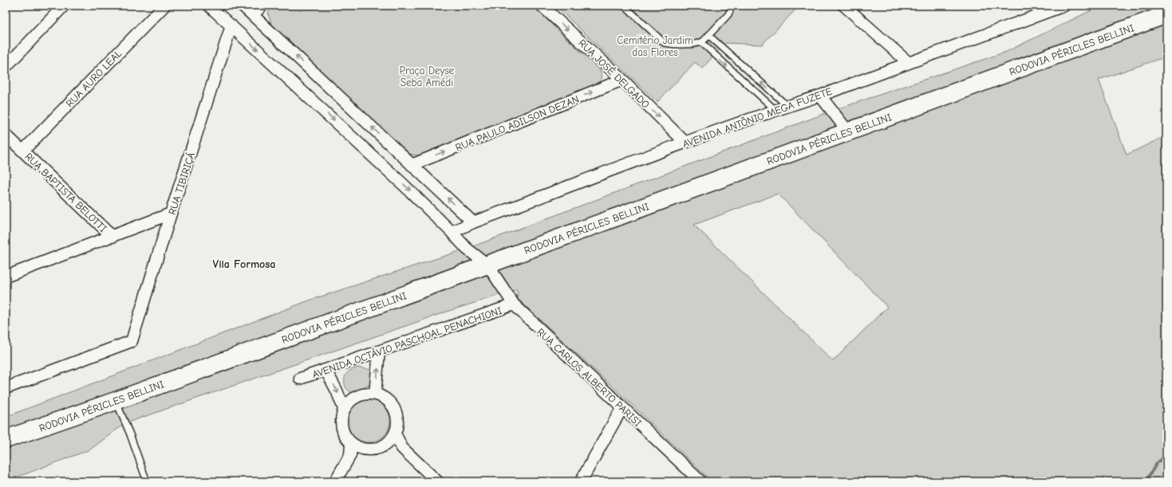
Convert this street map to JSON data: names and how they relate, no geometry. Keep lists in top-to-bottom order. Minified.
{"streets":{"main road":["RODOVIA PÉRICLES BELLINI"],"street":["RUA JOSÉ DELGADO","RUA AURO LEAL","AVENIDA ANTÔNIO MEGA FUZETE","RUA PAULO ADILSON DEZAN","RUA TIBIRIÇÁ","RUA BAPTISTA BELOTTI","AVENIDA OCTÁVIO PASCHOAL PENACHIONI","RUA CARLOS ALBERTO PARISI"]},"crossings":[["RODOVIA PÉRICLES BELLINI","RUA CARLOS ALBERTO PARISI"],["RUA JOSÉ DELGADO","AVENIDA ANTÔNIO MEGA FUZETE"],["RUA JOSÉ DELGADO","RUA PAULO ADILSON DEZAN"],["RUA AURO LEAL","RUA BAPTISTA BELOTTI"],["AVENIDA ANTÔNIO MEGA FUZETE","RUA CARLOS ALBERTO PARISI"],["RUA TIBIRIÇÁ","RUA CARLOS ALBERTO PARISI"],["AVENIDA OCTÁVIO PASCHOAL PENACHIONI","RUA CARLOS ALBERTO PARISI"]],"one_way":["RUA JOSÉ DELGADO","RUA PAULO ADILSON DEZAN"],"districts":["Vila Formosa"],"parks":["Cemitério Jardim das Flores","Praça Deyse Seba Amédi"]}
